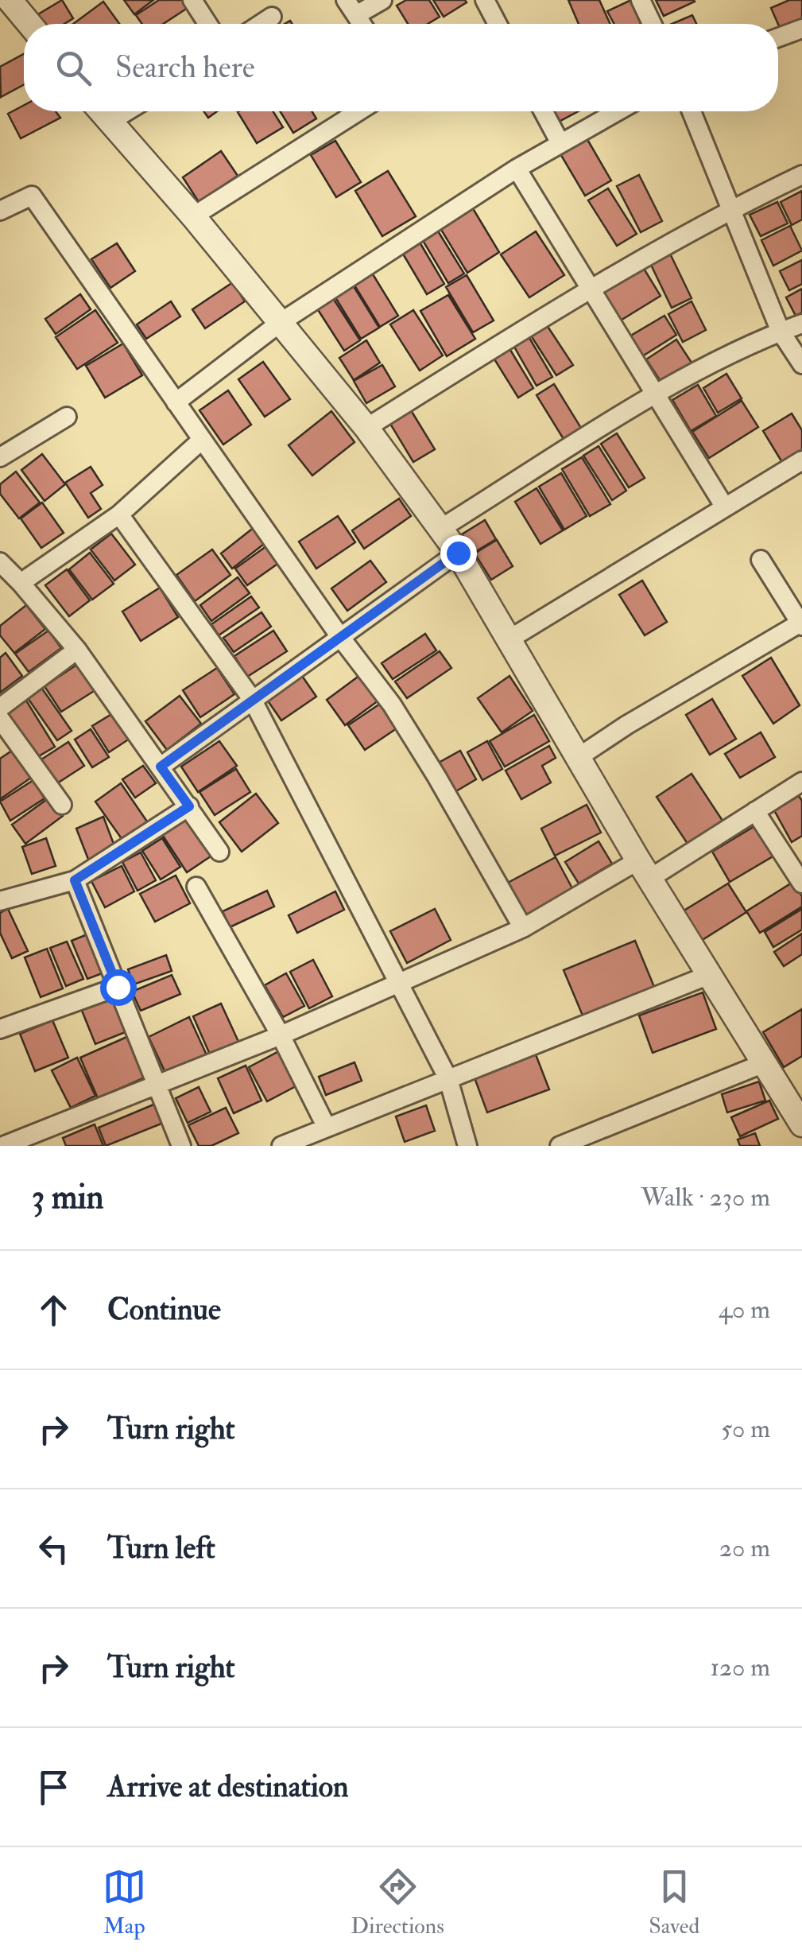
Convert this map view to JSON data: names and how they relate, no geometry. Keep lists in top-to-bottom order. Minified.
{"page":{"search":"Search here","heading":["3 min","Walk · 230 m"],"list":[["Continue","40 m"],["Turn right","50 m"],["Turn left","20 m"],["Turn right","120 m"],"Arrive at destination"],"nav":["Map","Directions","Saved"]}}
